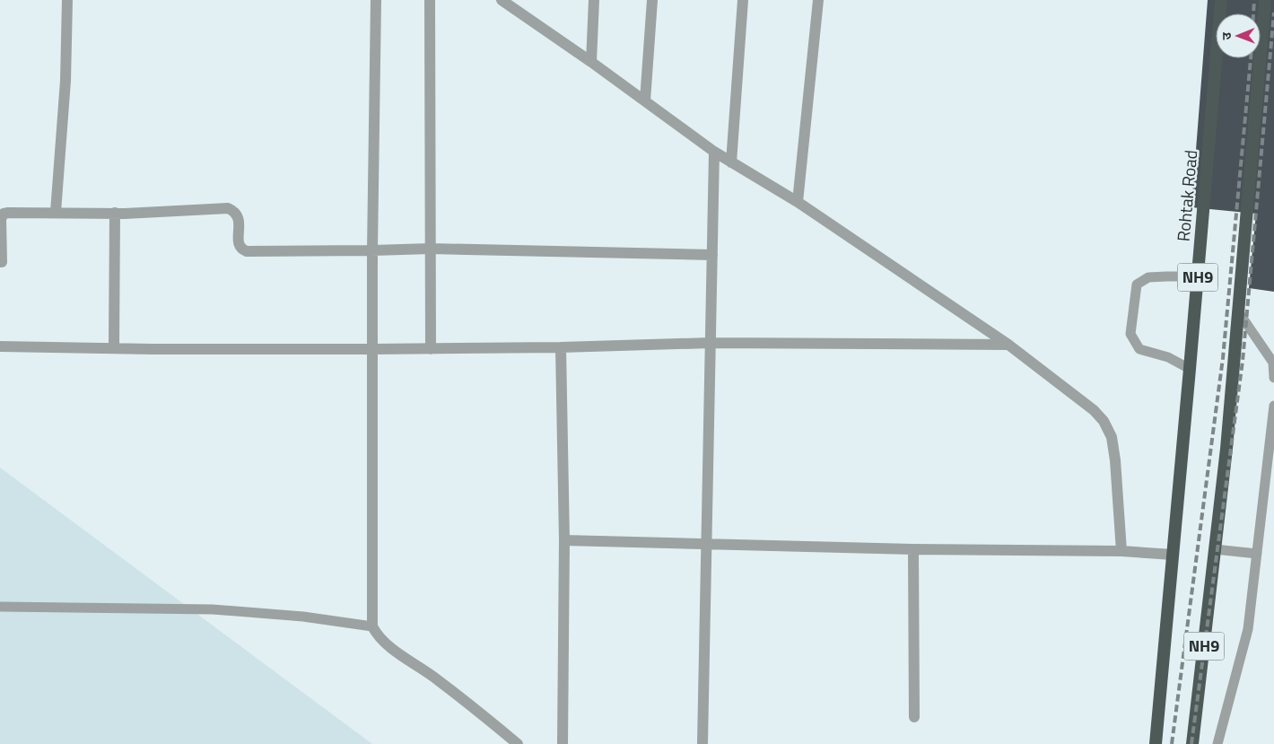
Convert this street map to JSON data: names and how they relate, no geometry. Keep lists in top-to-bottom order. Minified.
{"streets":{"highway":["Rohtak Road","NH9"]},"crossings":[["Rohtak Road","NH9"]],"north":"left"}
